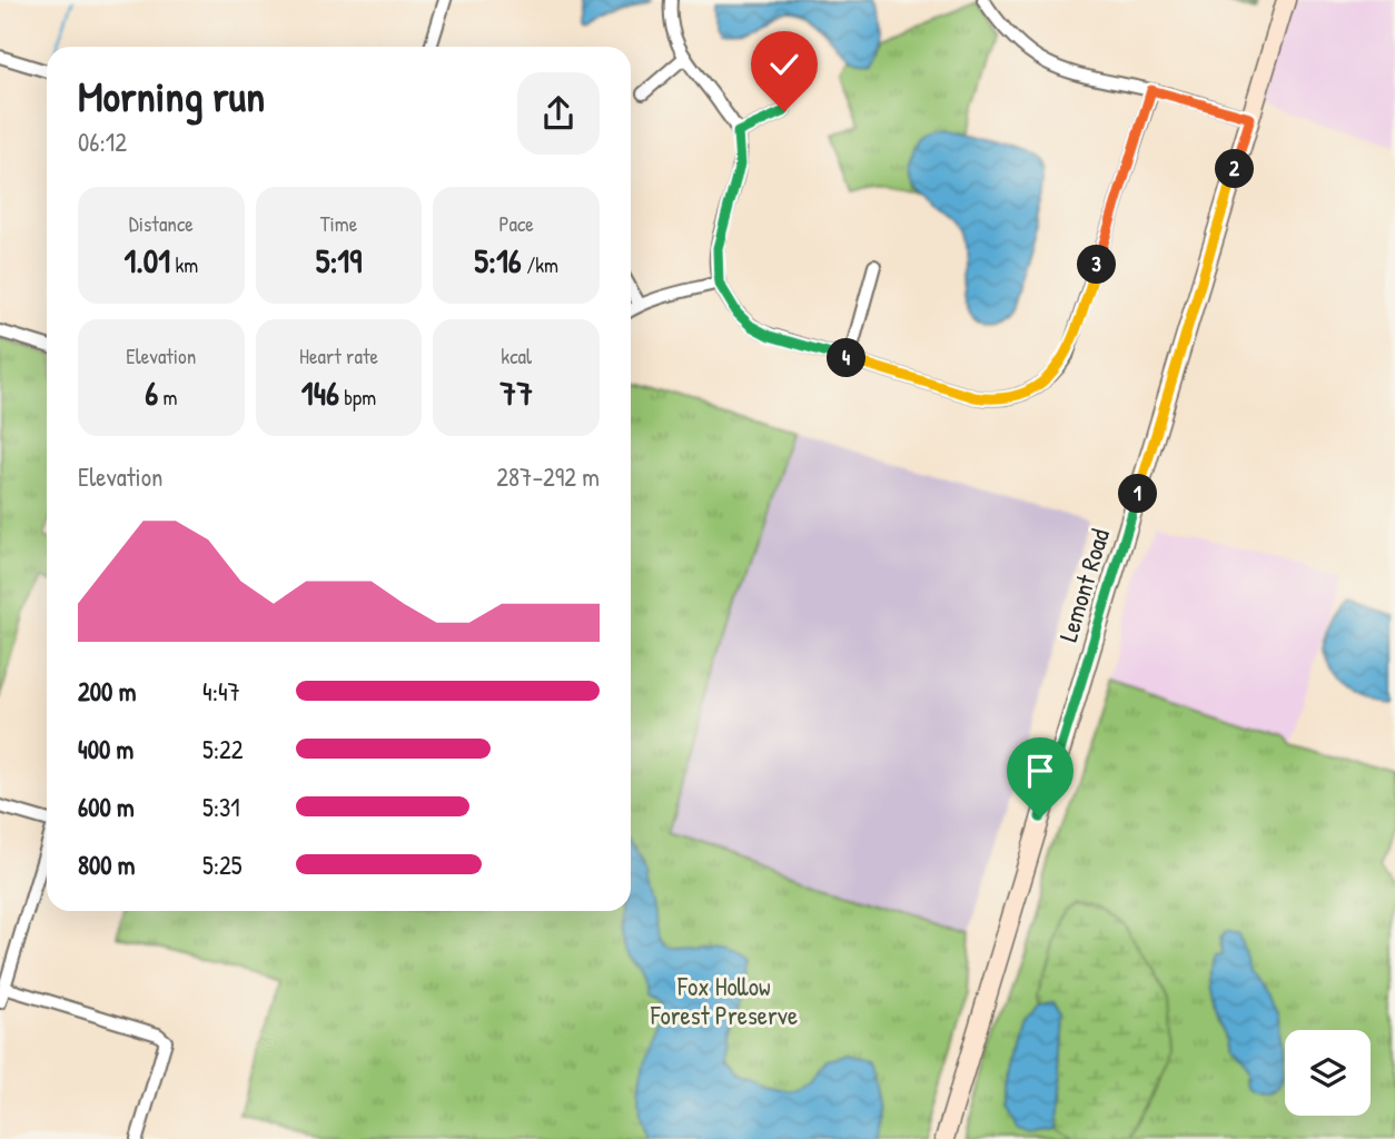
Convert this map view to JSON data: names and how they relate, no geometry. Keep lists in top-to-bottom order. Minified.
{"streets":{"main road":["Lemont Road"]},"parks":["Fox Hollow Forest Preserve"],"page":{"heading":["Morning run","06:12"],"pins":["2","3","4","1"],"stats":[["Distance","1.01 km"],["Time","5:19"],["Pace","5:16 /km"],["Elevation","6 m"],["Heart rate","146 bpm"],["kcal","77"]],"chart":["Elevation","287–292 m"],"list":[{"name":"200 m","note":"4:47"},{"name":"400 m","note":"5:22"},{"name":"600 m","note":"5:31"},{"name":"800 m","note":"5:25"}]}}
